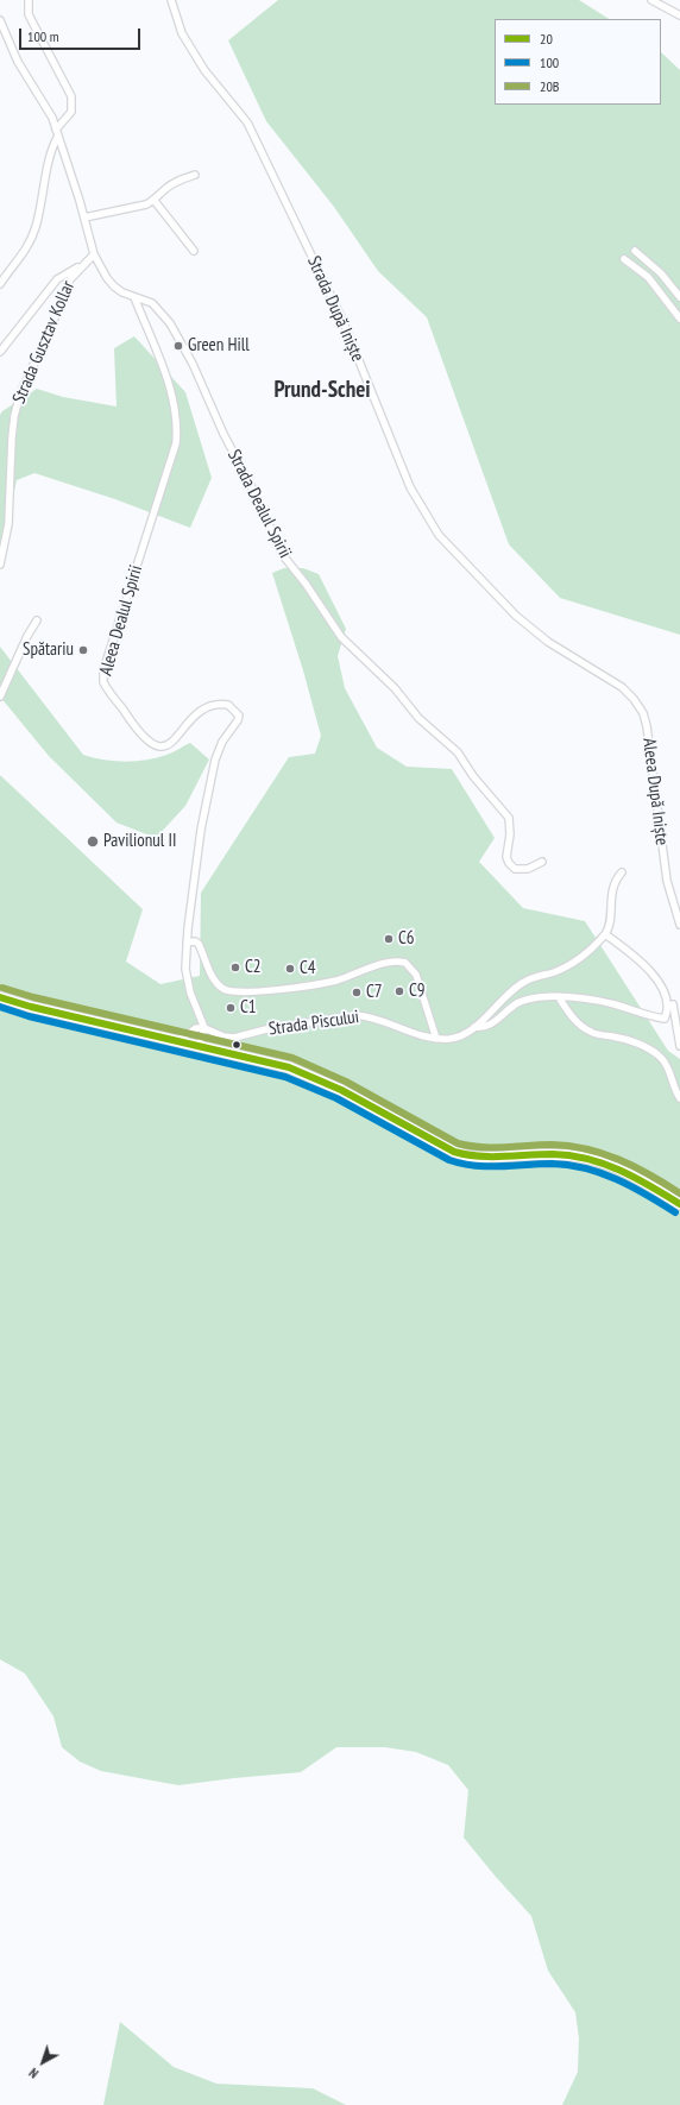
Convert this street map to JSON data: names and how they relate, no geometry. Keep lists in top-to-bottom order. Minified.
{"streets":{"street":["Strada După Iniște","Strada Gusztav Kollar","Strada Dealul Spirii","Aleea Dealul Spirii","Aleea După Iniște","Strada Piscului"]},"crossings":[["Strada După Iniște","Aleea După Iniște"],["Strada Gusztav Kollar","Strada Dealul Spirii"],["Strada Dealul Spirii","Aleea Dealul Spirii"],["Aleea Dealul Spirii","Strada Piscului"]],"districts":["Prund-Schei"],"places":["Green Hill","Spătariu","Pavilionul II","C6","C2","C4","C9","C7","C1"],"lines":["transit line 20B","transit line 20","transit line 100"],"legend":["20","100","20B"],"scale_bar":"100 m","north":"bottom left"}
